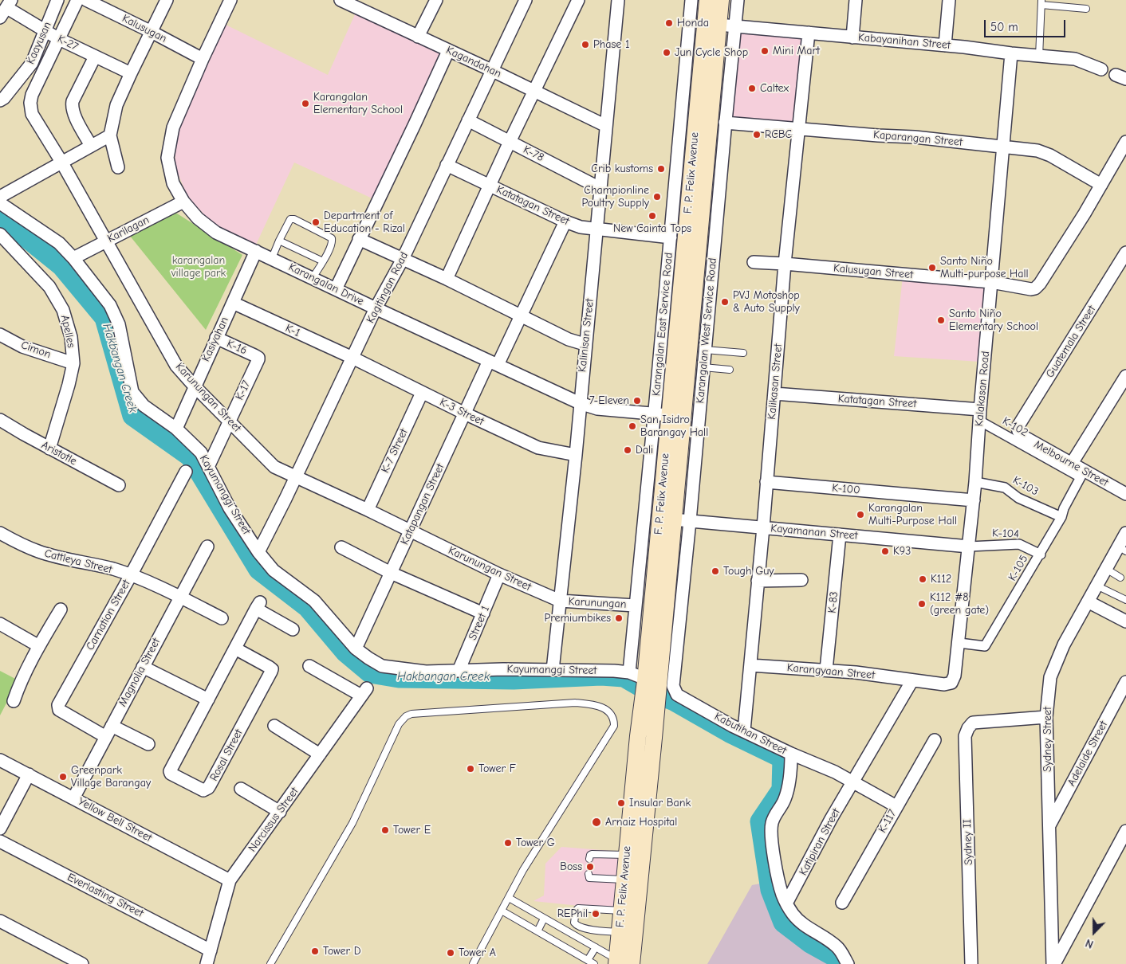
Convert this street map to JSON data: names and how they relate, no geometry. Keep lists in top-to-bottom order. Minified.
{"streets":{"main road":["F. P. Felix Avenue"],"street":["Kalusugan","Kabayanihan Street","Kaayusan","K-27","Kagandahan","Kaparangan Street","K-78","Katatagan Street","Karilagan","Kalusugan Street","Karangalan Drive","Kagitingan Road","Karangalan East Service Road","K-1","Karangalan West Service Road","Apelles","Kalinisan Street","Kasiyahan","Guatemala Street","K-16","Cimon","Kalikasan Street","Kalakasan Road","K-17","Karunungan Street","K-3 Street","K-102","K-7 Street","Aristotle","Melbourne Street","K-103","K-100","Kayumanggi Street","Katapangan Street","Kayamanan Street","K-104","Cattleya Street","K-105","K-83","Karunungan","Carnation Street","Street 1","Karangyaan Street","Magnolia Street","Kabutihan Street","Sydney Street","Adelaide Street","Rosal Street","Yellow Bell Street","Narcissus Street","K-117","Katipiran Street","Sydney II","Everlasting Street"]},"crossings":[["Kalusugan","Karangalan Drive"],["Kabayanihan Street","F. P. Felix Avenue"],["Kabayanihan Street","Karangalan East Service Road"],["Kabayanihan Street","Karangalan West Service Road"],["Kabayanihan Street","Kalikasan Street"],["Kabayanihan Street","Kalakasan Road"],["Kaayusan","K-27"],["K-27","Karunungan Street"],["Kagandahan","Kagitingan Road"],["Kagandahan","Kalinisan Street"],["Kaparangan Street","Kalusugan Street"],["Kaparangan Street","Karangalan West Service Road"],["Kaparangan Street","Kalikasan Street"],["Kaparangan Street","Kalakasan Road"],["K-78","Kagitingan Road"],["K-78","Kalinisan Street"],["F. P. Felix Avenue","Karangalan Drive"],["F. P. Felix Avenue","Karangalan East Service Road"],["F. P. Felix Avenue","Karangalan West Service Road"],["F. P. Felix Avenue","Kayumanggi Street"],["F. P. Felix Avenue","Kayamanan Street"],["F. P. Felix Avenue","Kabutihan Street"],["Katatagan Street","Kagitingan Road"],["Katatagan Street","Karangalan East Service Road"],["Katatagan Street","Kalinisan Street"],["Katatagan Street","Kalikasan Street"],["Katatagan Street","Kalakasan Road"],["Katatagan Street","K-102"],["Katatagan Street","Katapangan Street"],["Karilagan","Karangalan Drive"],["Karilagan","Karunungan Street"],["Karilagan","Kayumanggi Street"],["Kalusugan Street","Kalikasan Street"],["Kalusugan Street","Kalakasan Road"],["Karangalan Drive","Kagitingan Road"],["Karangalan Drive","Karangalan East Service Road"],["Karangalan Drive","Kalinisan Street"],["Karangalan Drive","Kasiyahan"],["Karangalan Drive","Katapangan Street"],["Kagitingan Road","K-1"],["Kagitingan Road","Karunungan Street"],["Kagitingan Road","K-3 Street"],["Kagitingan Road","Kayumanggi Street"],["Karangalan East Service Road","Kayumanggi Street"],["Karangalan East Service Road","Karunungan"],["K-1","Kasiyahan"],["K-1","K-3 Street"],["Karangalan West Service Road","Kayumanggi Street"],["Karangalan West Service Road","Kayamanan Street"],["Karangalan West Service Road","Kabutihan Street"],["Apelles","Cimon"],["Apelles","Aristotle"],["Kalinisan Street","Karunungan Street"],["Kalinisan Street","K-3 Street"],["Kalinisan Street","Kayumanggi Street"],["Kalinisan Street","Karunungan"],["Kasiyahan","K-16"],["Kasiyahan","Karunungan Street"],["Kasiyahan","Kayumanggi Street"],["Guatemala Street","Melbourne Street"],["K-16","K-17"],["Kalikasan Street","K-100"],["Kalikasan Street","Kayamanan Street"],["Kalikasan Street","Karangyaan Street"],["Kalikasan Street","Kabutihan Street"],["Kalakasan Road","K-102"],["Kalakasan Road","K-103"],["Kalakasan Road","K-100"],["Kalakasan Road","Kayamanan Street"],["Kalakasan Road","K-104"],["Kalakasan Road","K-105"],["Kalakasan Road","Karangyaan Street"],["Kalakasan Road","Katipiran Street"],["K-17","Karunungan Street"],["K-17","Kayumanggi Street"],["Karunungan Street","K-7 Street"],["Karunungan Street","Katapangan Street"],["Karunungan Street","Karunungan"],["Karunungan Street","Street 1"],["K-3 Street","K-7 Street"],["K-3 Street","Katapangan Street"],["K-102","K-105"],["K-103","K-105"],["Kayumanggi Street","Katapangan Street"],["Kayumanggi Street","Street 1"],["Kayumanggi Street","Kabutihan Street"],["Kayamanan Street","K-104"],["Kayamanan Street","K-83"],["K-104","K-105"],["Cattleya Street","Carnation Street"],["Cattleya Street","Magnolia Street"],["K-83","Karangyaan Street"],["Carnation Street","Magnolia Street"],["Karangyaan Street","Katipiran Street"],["Magnolia Street","Yellow Bell Street"],["Kabutihan Street","Katipiran Street"],["Sydney Street","Adelaide Street"],["Sydney Street","Sydney II"],["Yellow Bell Street","Narcissus Street"],["Narcissus Street","Everlasting Street"]],"water":["Hakbangan Creek"],"parks":["karangalan village park"],"places":["Honda","Phase 1","Mini Mart","Jun Cycle Shop","Caltex","Karangalan Elementary School","RCBC","Crib kustoms","Championline Poultry Supply","New Cainta Tops","Department of Education - Rizal","Santo Niño Multi-purpose Hall","PVJ Motoshop & Auto Supply","Santo Niño Elementary School","7-Eleven","San Isidro Barangay Hall","Dali","Karangalan Multi-Purpose Hall","K93","Tough Guy","K112","K112 #8 (green gate)","Premiumbikes","Tower F","Greenpark Village Barangay","Insular Bank","Arnaiz Hospital","Tower E","Tower G","Boss","REPhil","Tower D","Tower A"],"scale_bar":"50 m","north":"bottom"}
